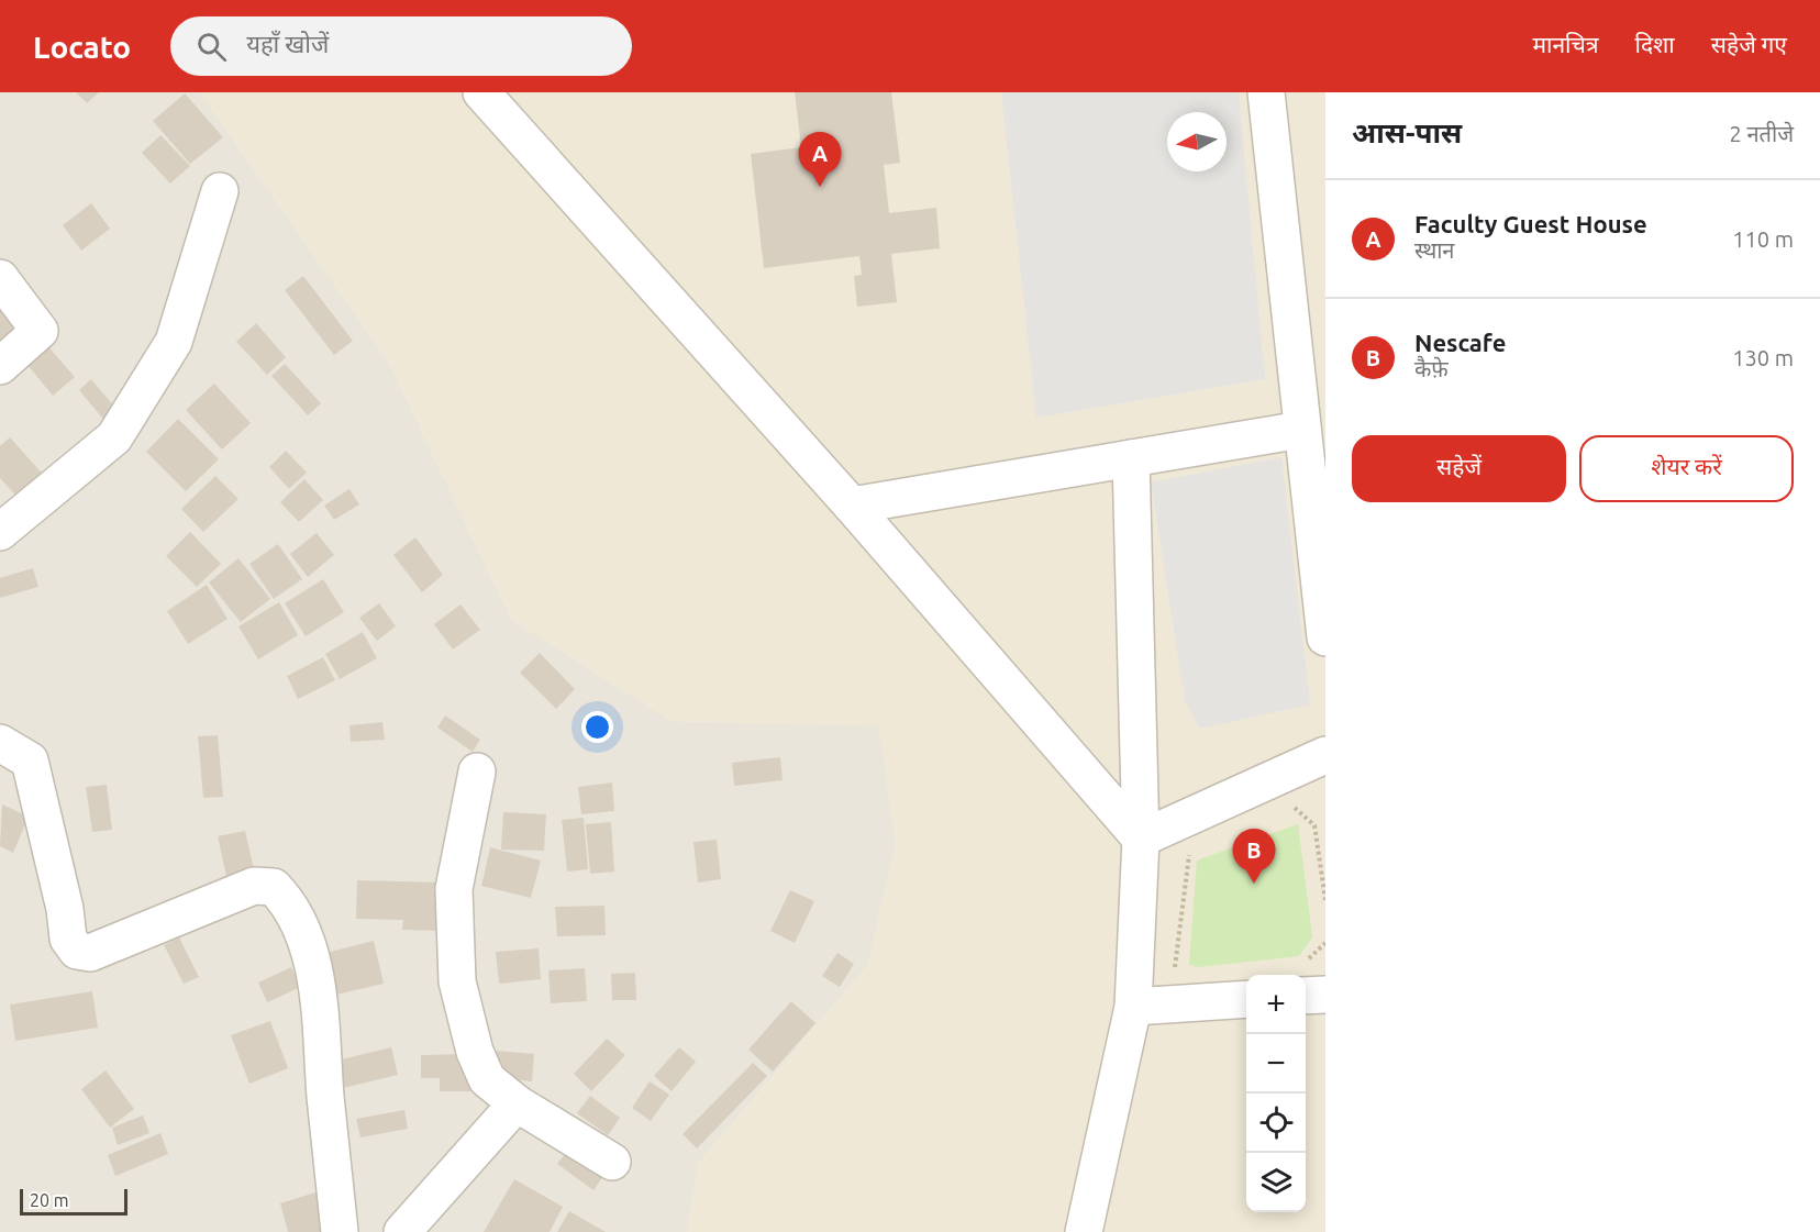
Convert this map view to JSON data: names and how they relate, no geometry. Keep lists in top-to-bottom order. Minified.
{"scale_bar":"20 m","north":"left","page":{"header":"Locato","search":"यहाँ खोजें","nav":["मानचित्र","दिशा","सहेजे गए"],"heading":["आस-पास","2 नतीजे"],"pins":["A","B"],"list":[{"mark":"A","name":"Faculty Guest House","note":"स्थान","value":"110 m"},{"mark":"B","name":"Nescafe","note":"कैफ़े","value":"130 m"}],"buttons":["सहेजें","शेयर करें"],"map_buttons":["+","−"],"scale":"20 m"}}
